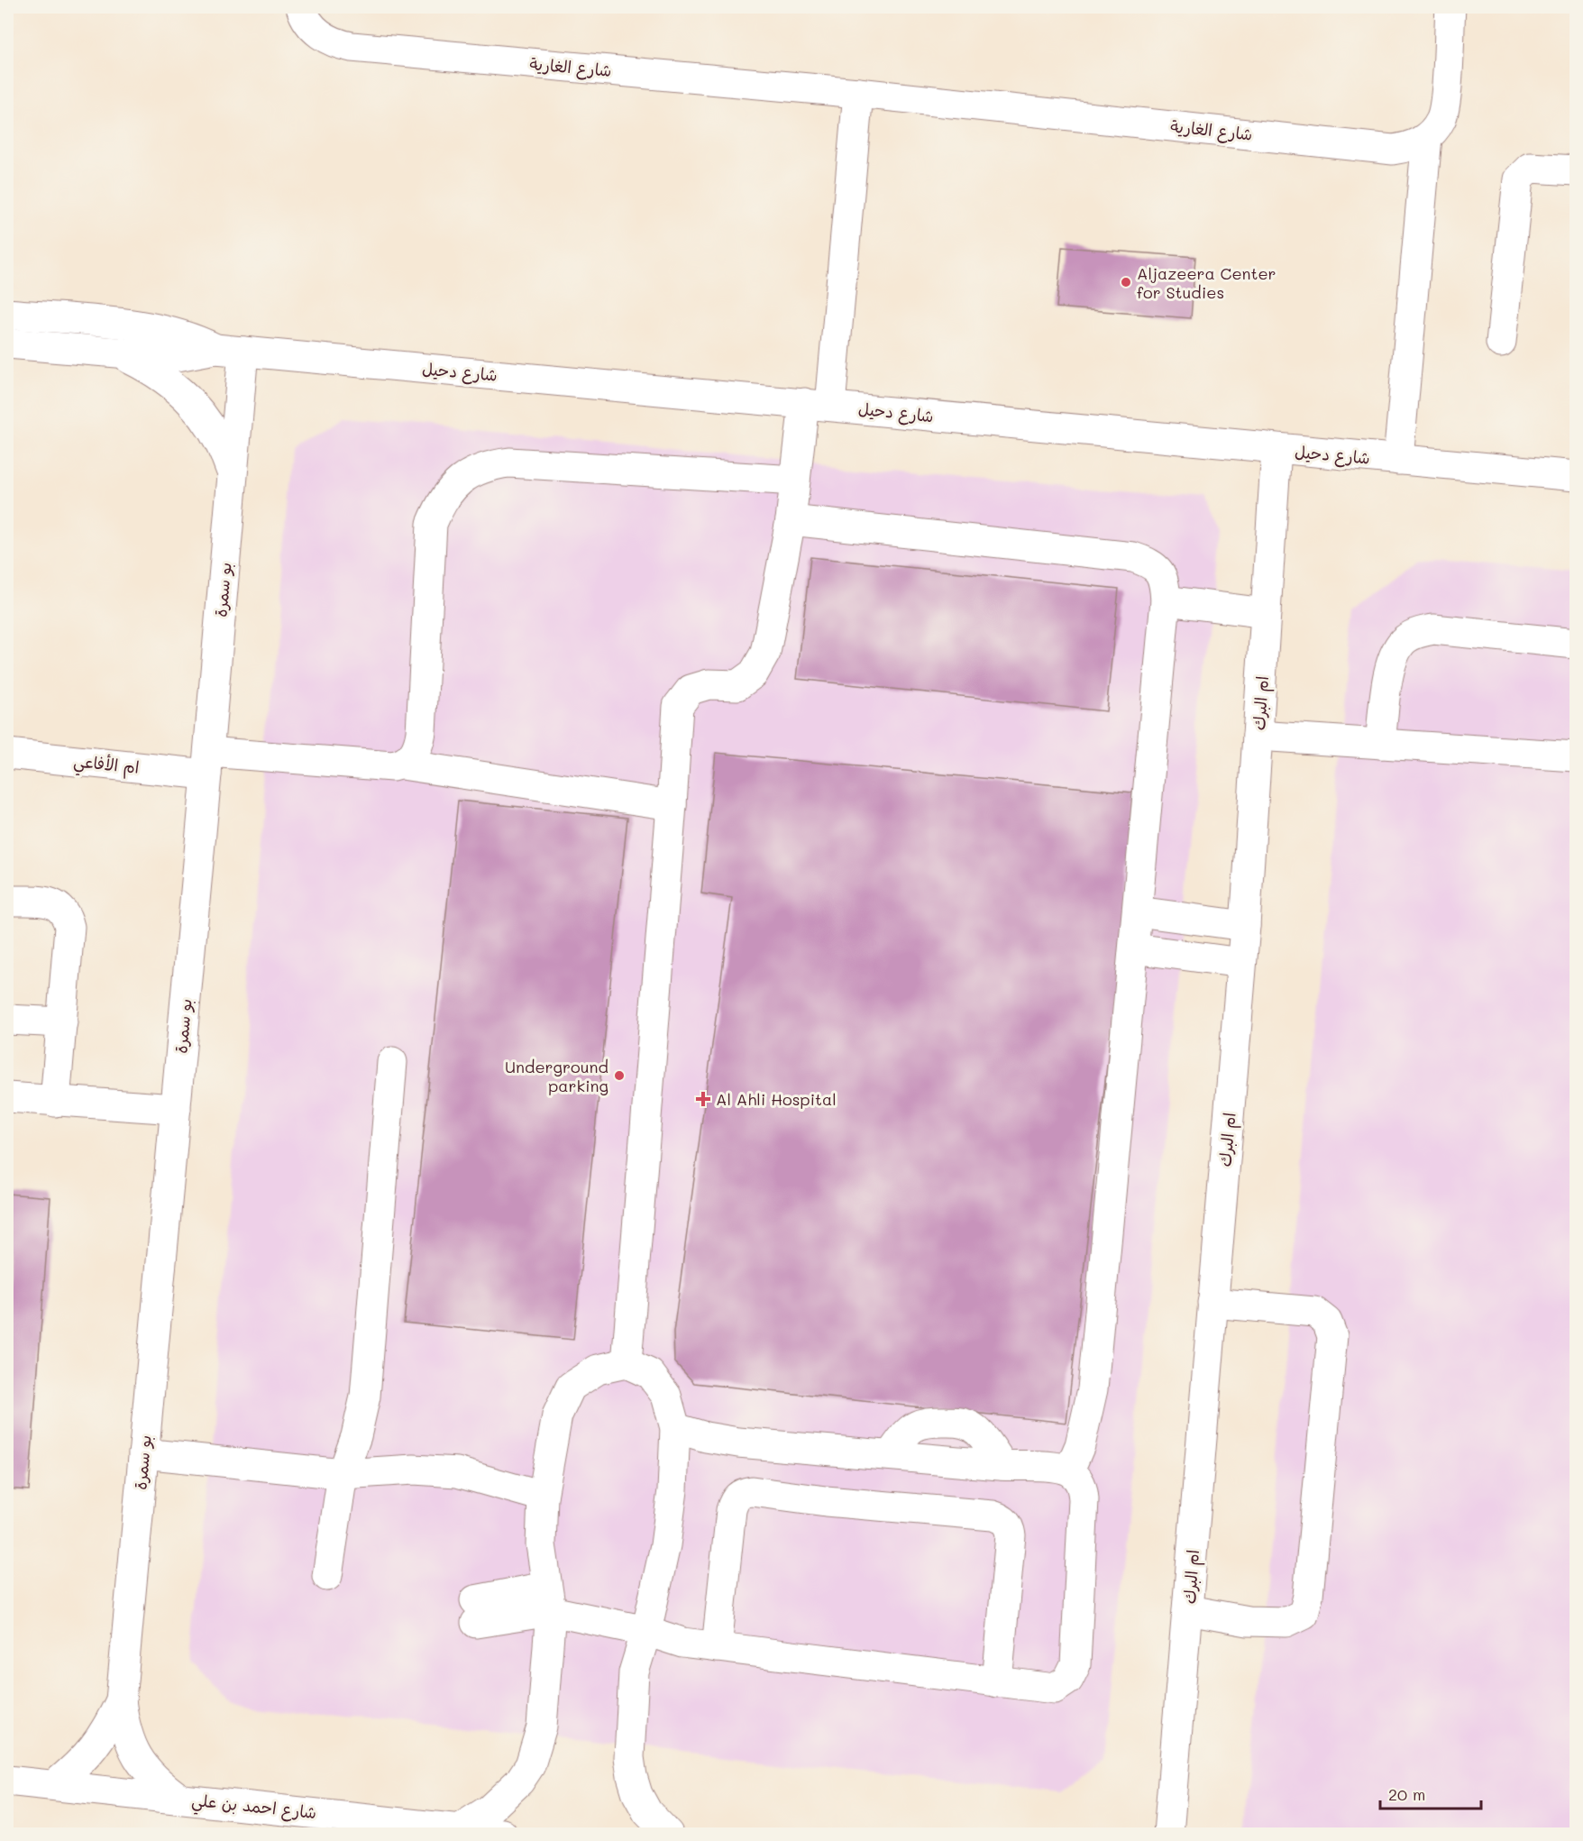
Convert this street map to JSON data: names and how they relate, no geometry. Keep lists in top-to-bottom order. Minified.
{"streets":{"street":["شارع الغارية","شارع دحيل","بو سمرة","ام البرك","ام الأفاعي","شارع احمد بن علي"]},"crossings":[["شارع دحيل","بو سمرة"],["شارع دحيل","ام البرك"],["بو سمرة","ام الأفاعي"],["بو سمرة","شارع احمد بن علي"]],"places":{"other":["Aljazeera Center for Studies","Underground parking"],"health":["Al Ahli Hospital"]},"scale_bar":"20 m"}
